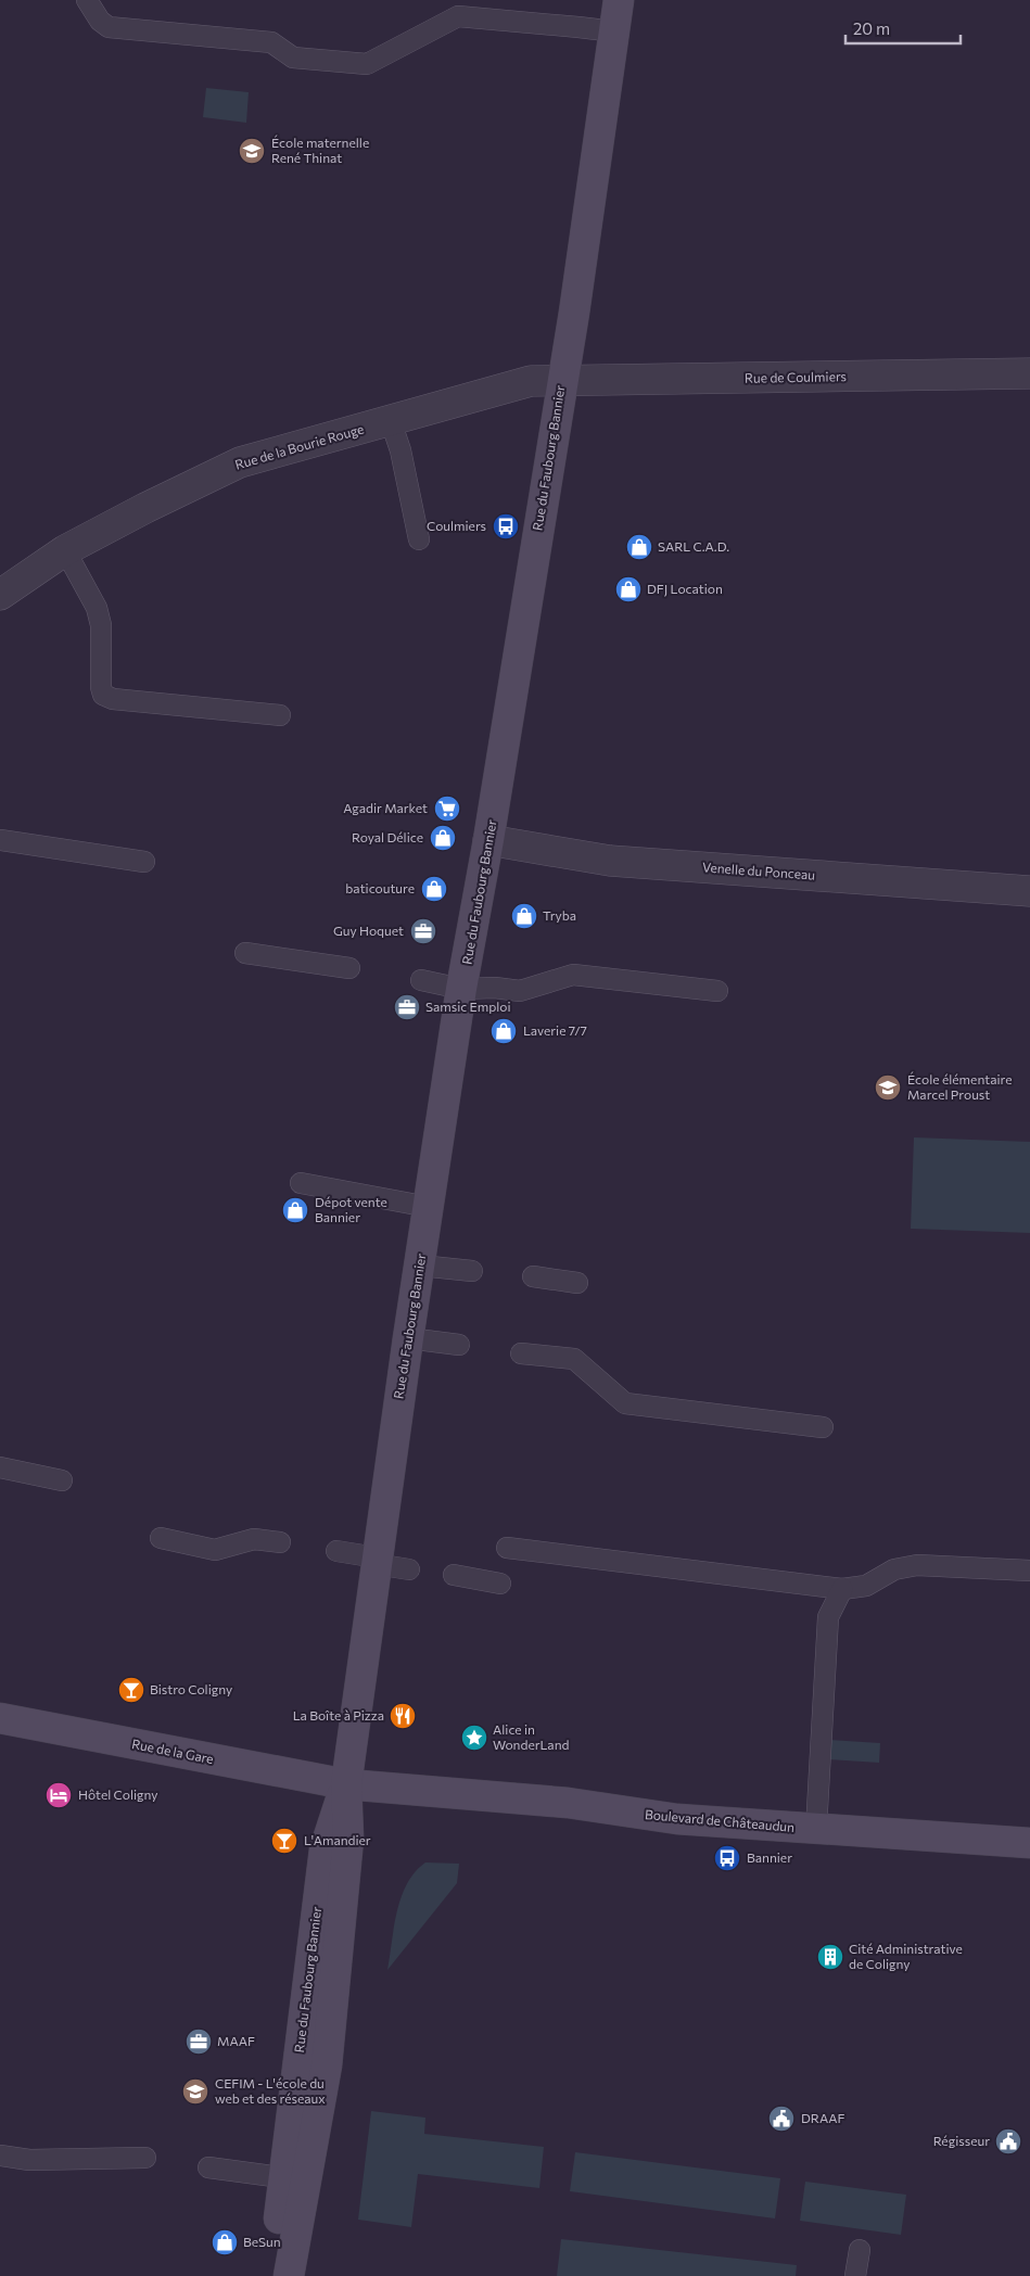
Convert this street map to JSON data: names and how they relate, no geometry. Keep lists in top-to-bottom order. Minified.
{"streets":{"main road":["Rue du Faubourg Bannier","Rue de la Gare","Boulevard de Châteaudun"],"street":["Rue de Coulmiers","Rue de la Bourie Rouge","Venelle du Ponceau"]},"crossings":[["Rue de Coulmiers","Rue de la Bourie Rouge"],["Rue de Coulmiers","Rue du Faubourg Bannier"],["Rue de la Bourie Rouge","Rue du Faubourg Bannier"],["Rue du Faubourg Bannier","Venelle du Ponceau"],["Rue du Faubourg Bannier","Rue de la Gare"],["Rue du Faubourg Bannier","Boulevard de Châteaudun"],["Rue de la Gare","Boulevard de Châteaudun"]],"places":{"school or university":["École maternelle René Thinat","École élémentaire Marcel Proust","CEFIM - L'école du web et des réseaux"],"bus stop":["Coulmiers","Bannier"],"shop":["SARL C.A.D.","DFJ Location","Royal Délice","baticouture","Tryba","Laverie 7/7","Dépot vente Bannier","BeSun"],"supermarket":["Agadir Market"],"office":["Guy Hoquet","Samsic Emploi","MAAF"],"bar":["Bistro Coligny","L'Amandier"],"restaurant":["La Boîte à Pizza"],"place":["Alice in WonderLand"],"hotel":["Hôtel Coligny"],"building":["Cité Administrative de Coligny"],"public building":["DRAAF","Régisseur"]},"scale_bar":"20 m"}
